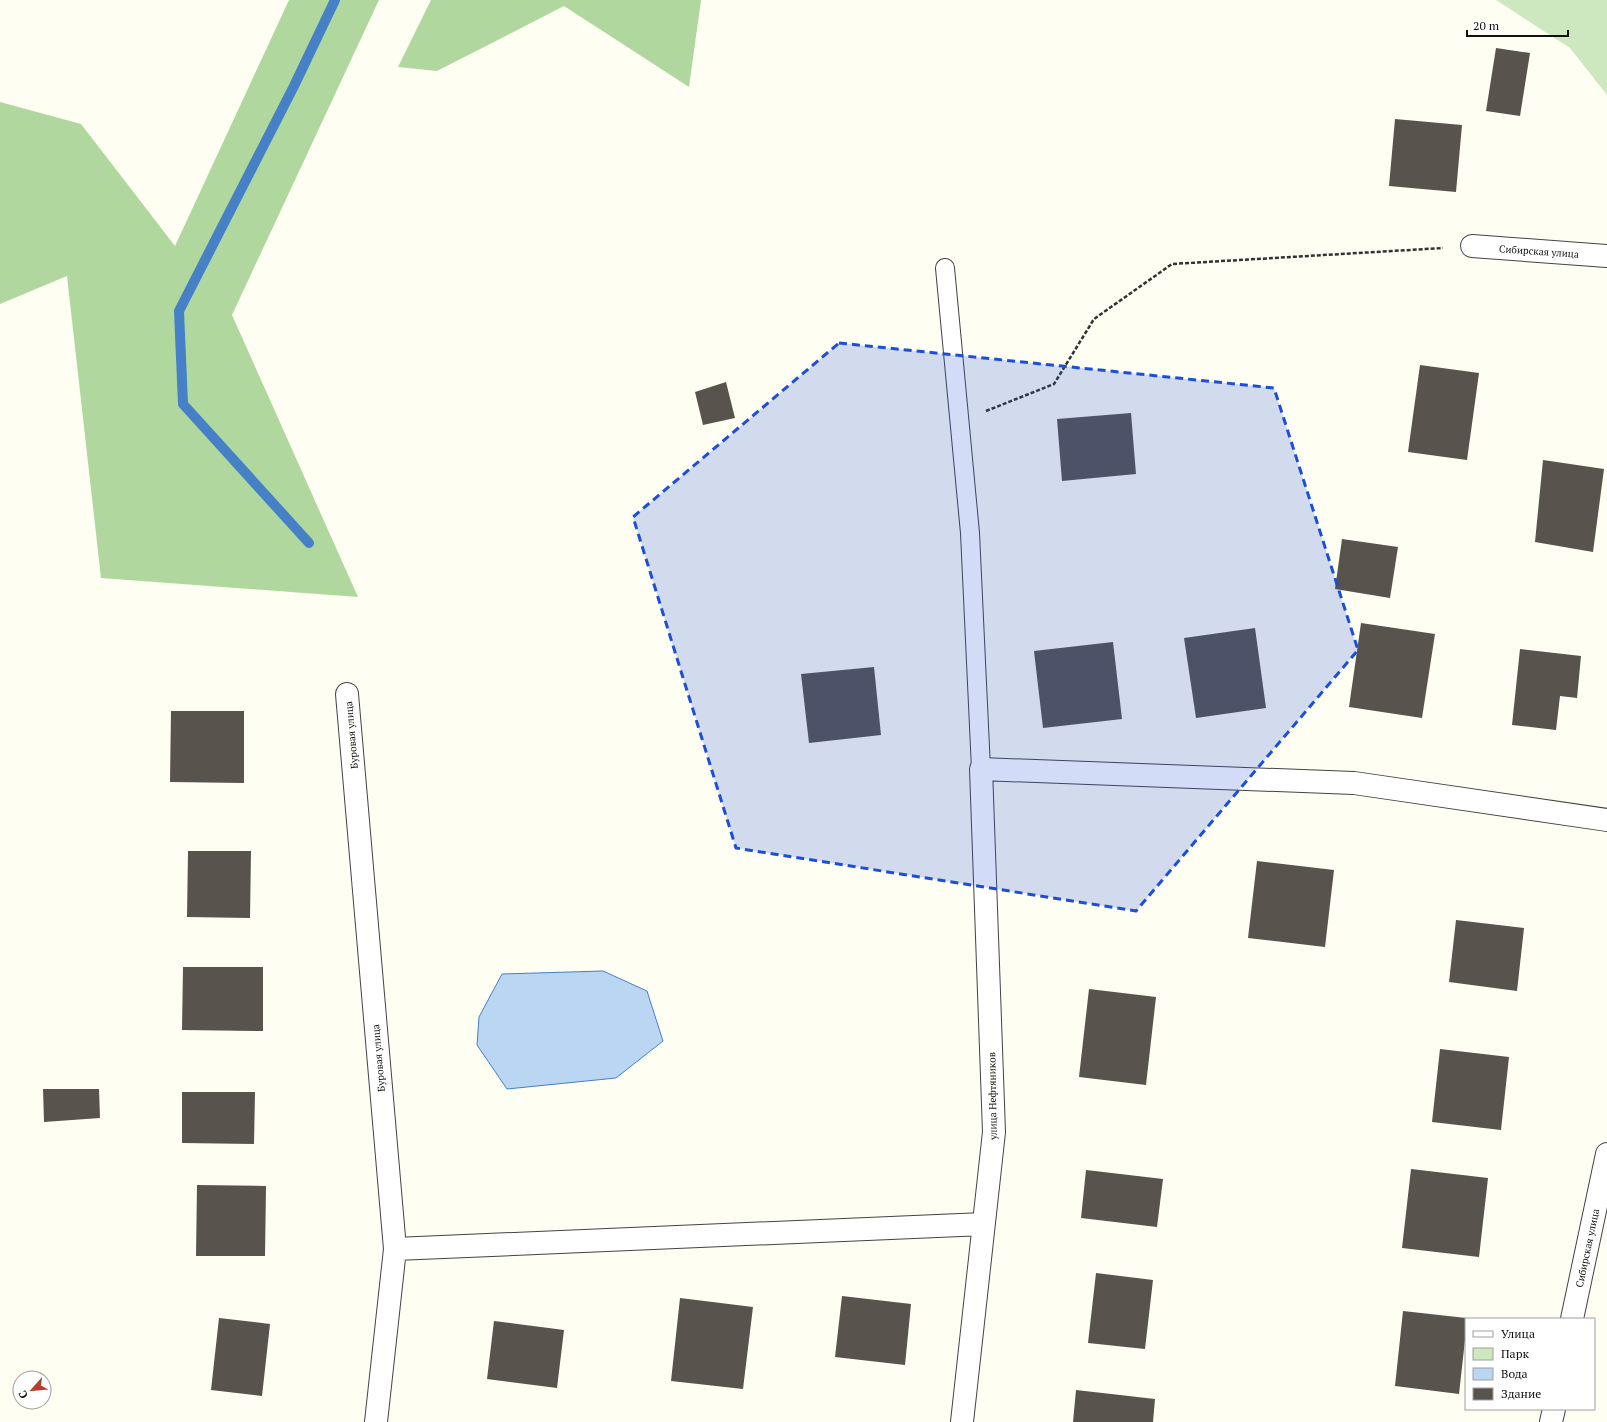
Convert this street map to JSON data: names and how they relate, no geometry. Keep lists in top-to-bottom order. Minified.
{"streets":{"street":["Сибирская улица","Буровая улица","улица Нефтяников"]},"legend":["Улица","Парк","Вода","Здание"],"scale_bar":"20 m","north":"bottom left"}
